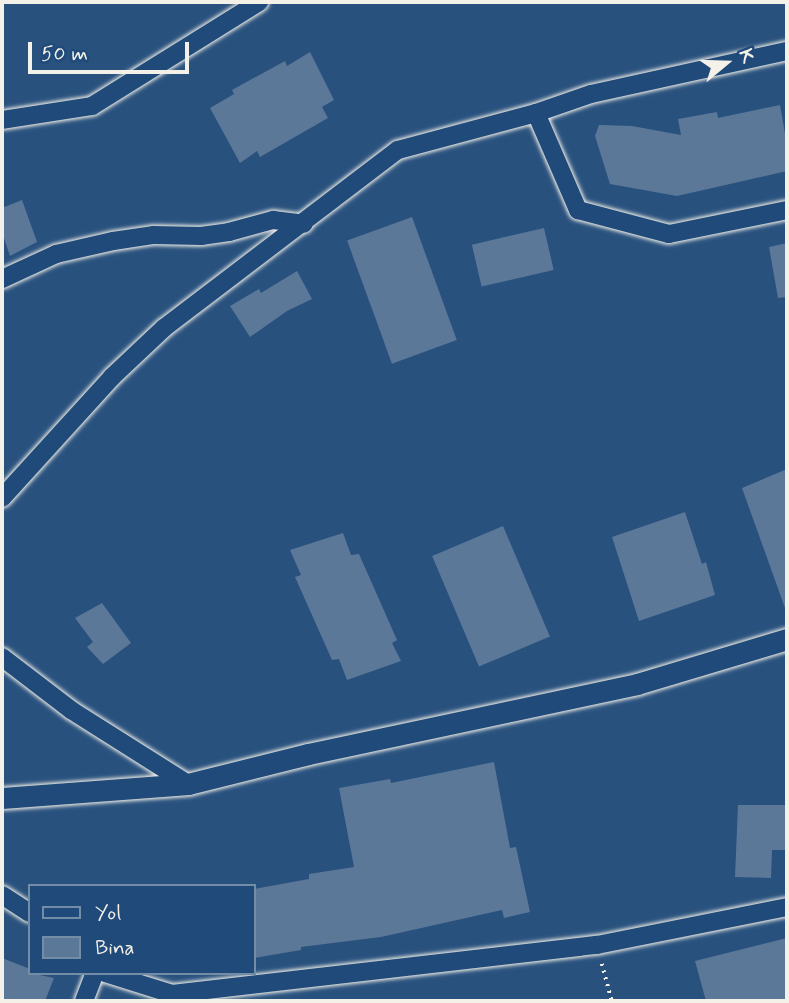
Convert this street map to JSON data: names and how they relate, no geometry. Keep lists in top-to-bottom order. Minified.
{"legend":["Yol","Bina"],"scale_bar":"50 m","north":"right"}
